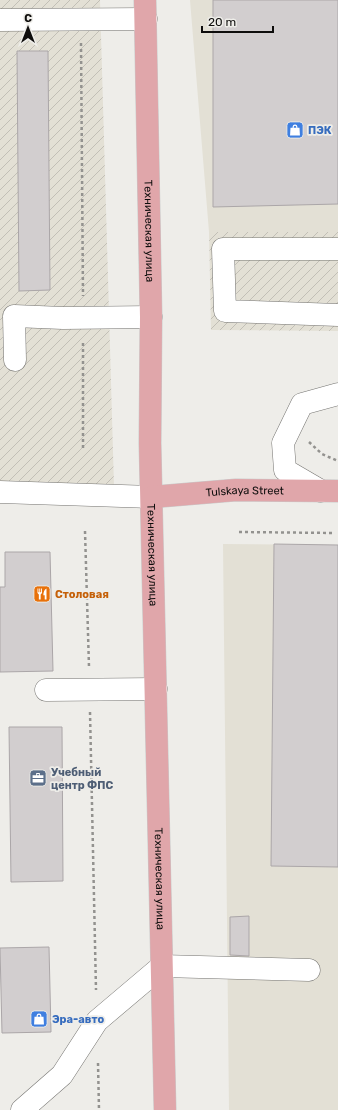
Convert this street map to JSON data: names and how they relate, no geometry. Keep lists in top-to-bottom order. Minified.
{"streets":{"main road":["Техническая улица","Tulskaya Street"]},"crossings":[["Техническая улица","Tulskaya Street"]],"places":{"shop":["ПЭК","Эра-авто"],"restaurant":["Столовая"],"office":["Учебный центр ФПС"]},"scale_bar":"20 m","north":"top"}
